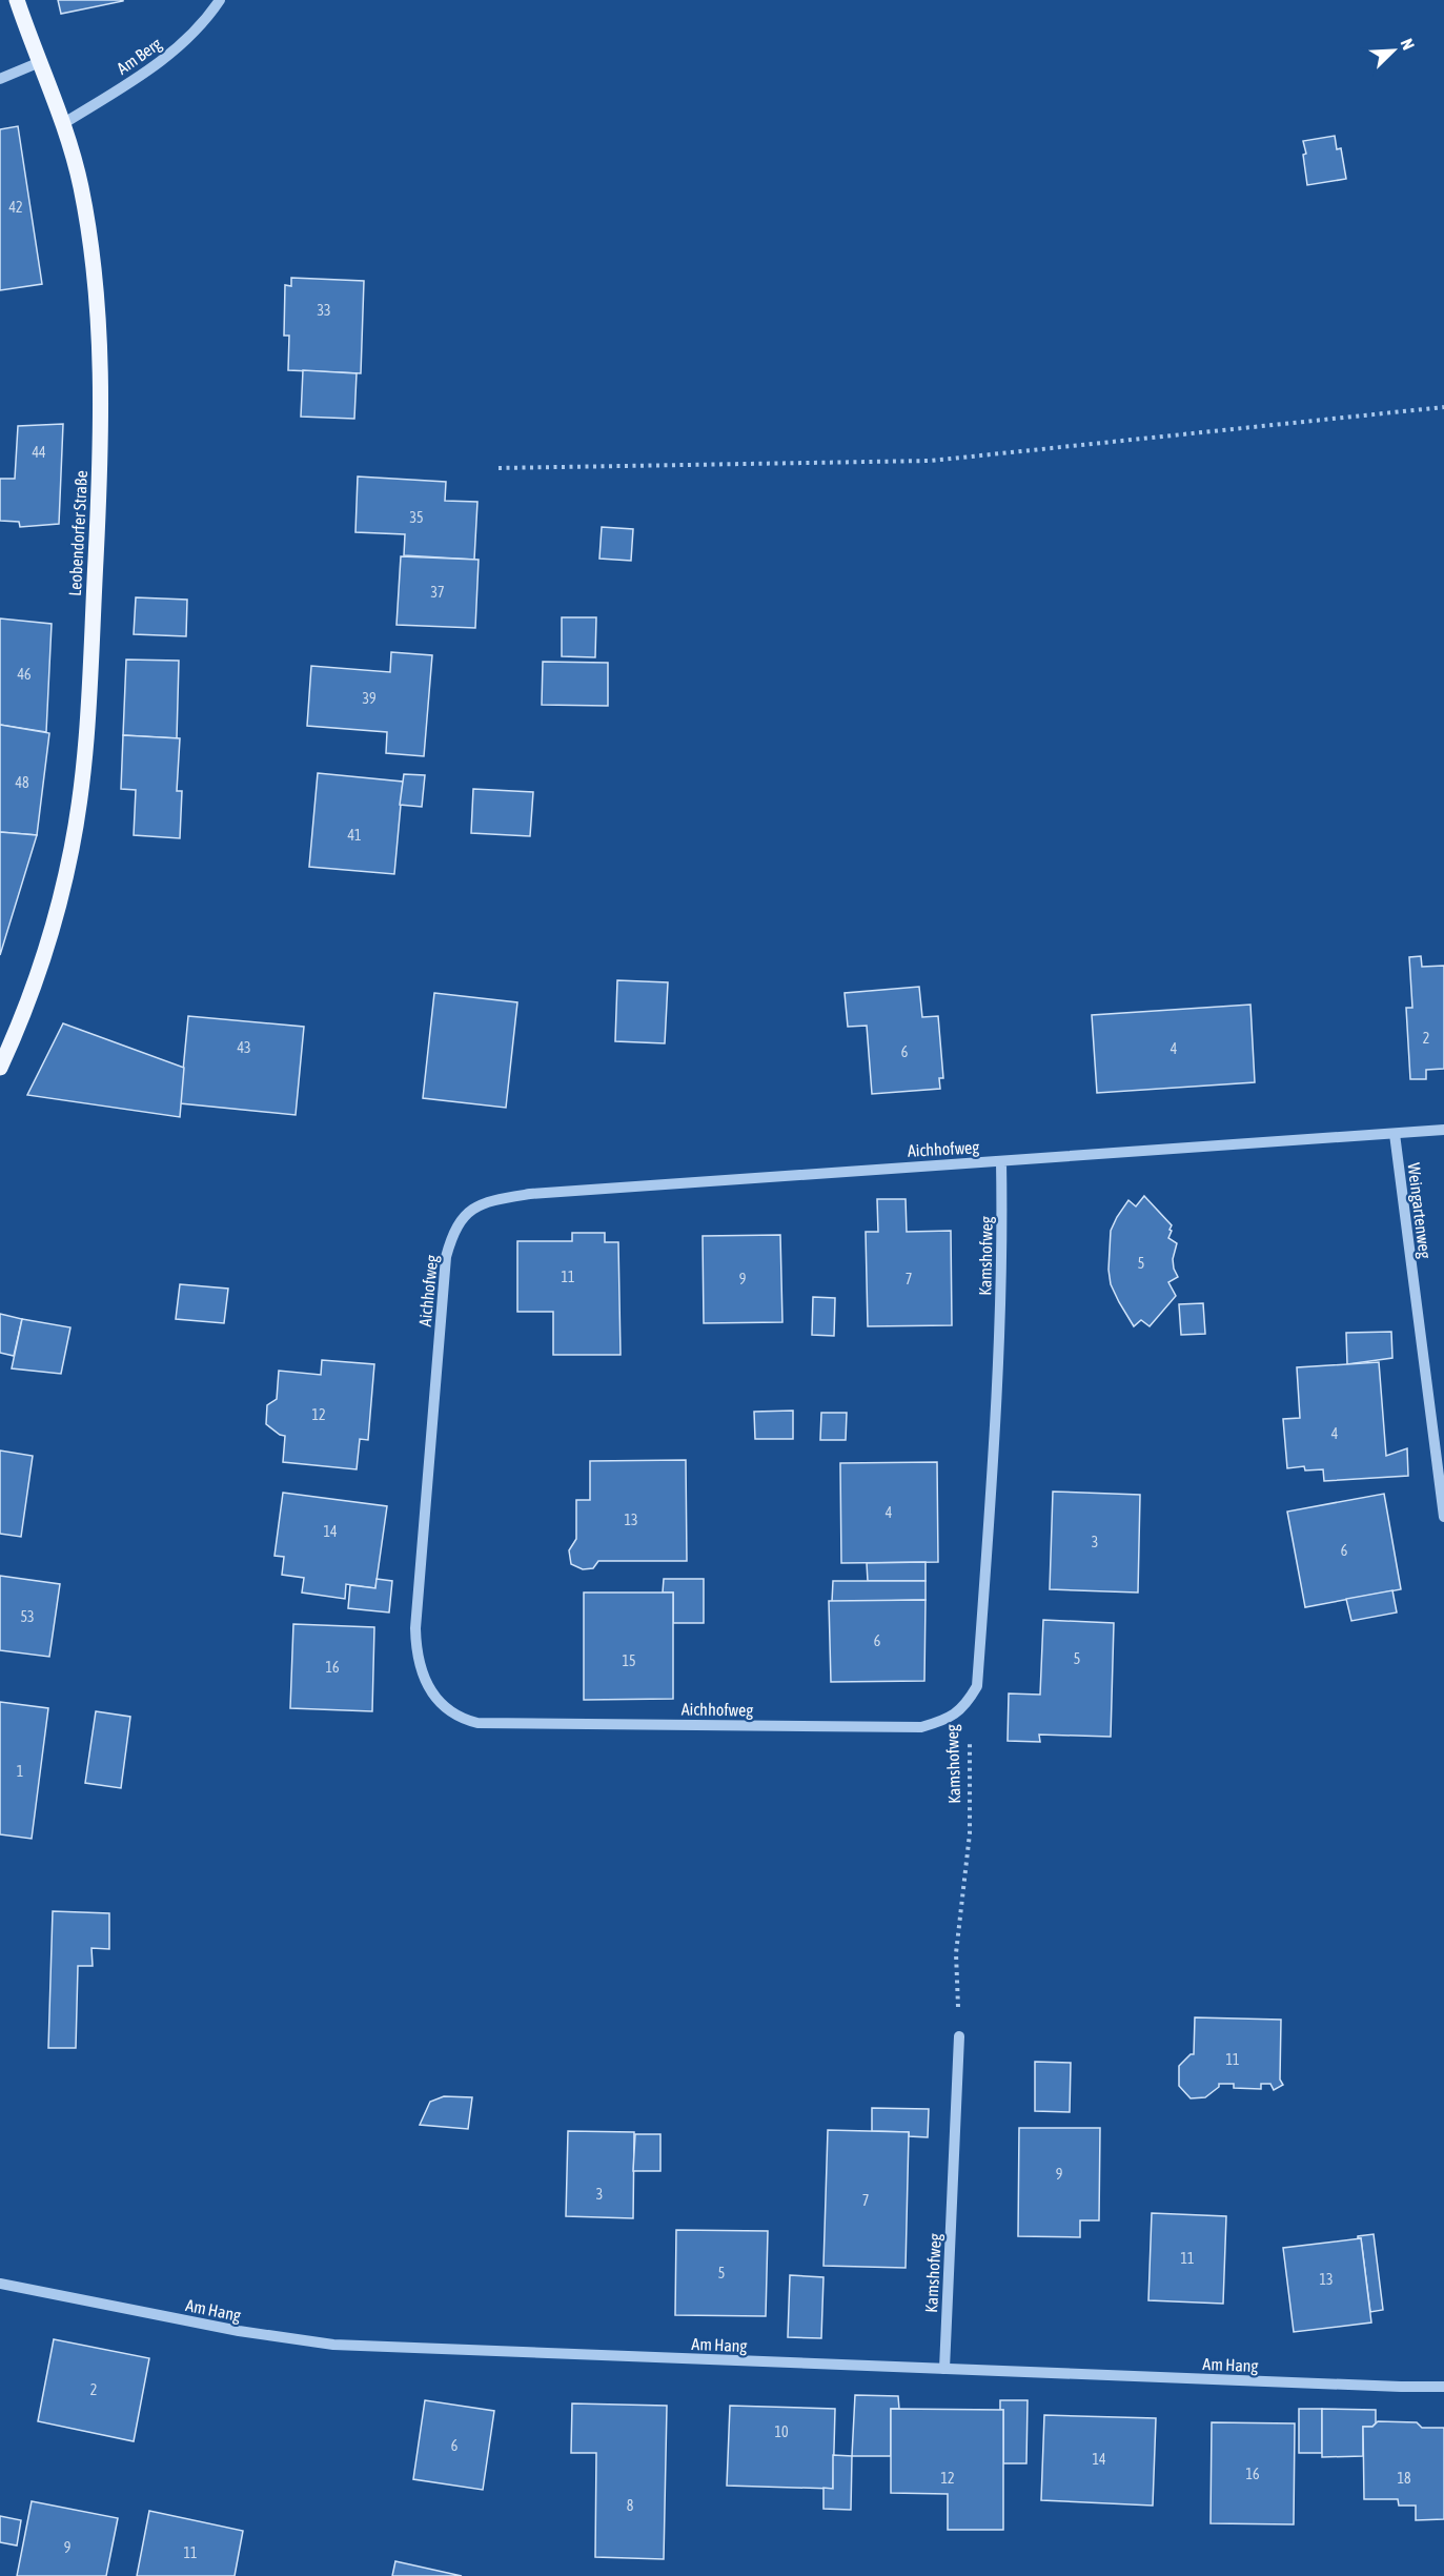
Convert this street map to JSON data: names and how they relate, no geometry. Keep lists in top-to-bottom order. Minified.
{"streets":{"main road":["Leobendorfer Straße"],"street":["Am Berg","Aichhofweg","Weingartenweg","Kamshofweg","Am Hang"]},"crossings":[["Am Berg","Leobendorfer Straße"],["Aichhofweg","Weingartenweg"],["Aichhofweg","Kamshofweg"],["Kamshofweg","Am Hang"]],"house_numbers":["42","33","44","35","37","46","39","48","41","2","43","4","6","5","11","9","7","12","4","4","13","14","3","6","53","6","5","15","16","1","11","9","3","7","11","5","13","2","10","6","14","16","12","18","8","9","11"],"north":"top right"}
